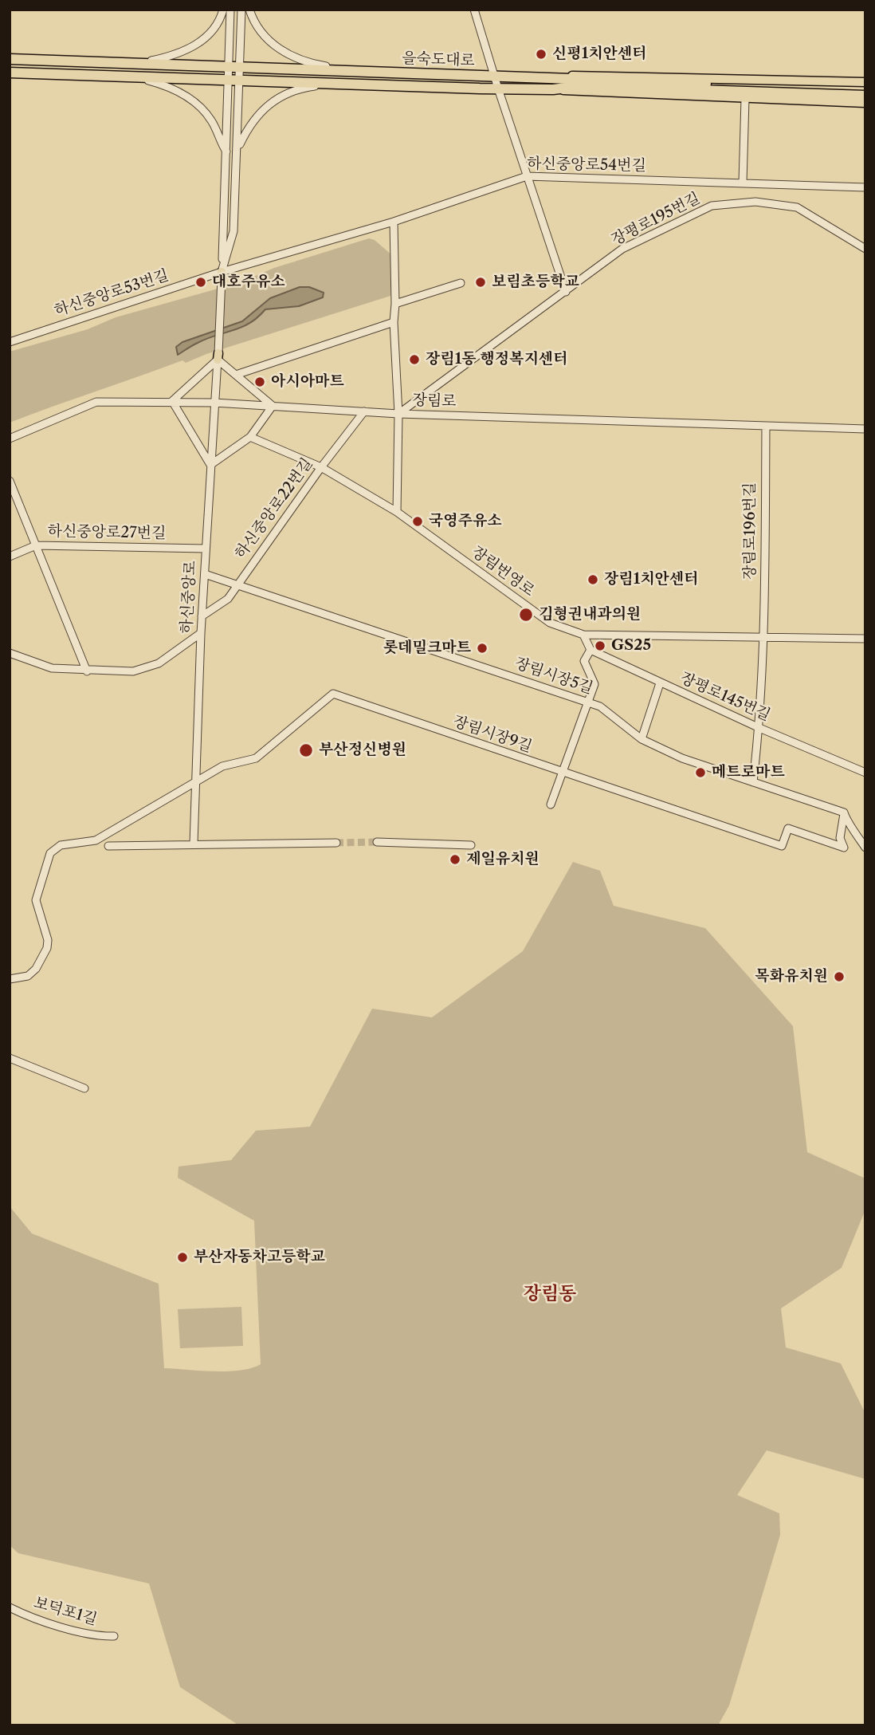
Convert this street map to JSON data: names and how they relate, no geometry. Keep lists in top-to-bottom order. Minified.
{"streets":{"highway":["을숙도대로"],"street":["하신중앙로54번길","장평로195번길","하신중앙로53번길","장림로","하신중앙로22번길","장림로196번길","하신중앙로27번길","장림번영로","하신중앙로","장림시장5길","장평로145번길","장림시장9길","보덕포1길"]},"crossings":[["하신중앙로54번길","하신중앙로53번길"],["하신중앙로54번길","하신중앙로"],["장평로195번길","장림로"],["하신중앙로53번길","하신중앙로"],["장림로","하신중앙로22번길"],["장림로","장림로196번길"],["장림로","하신중앙로"],["하신중앙로22번길","장림번영로"],["하신중앙로22번길","하신중앙로"],["하신중앙로22번길","장림시장5길"],["장림로196번길","장림번영로"],["장림로196번길","장림시장5길"],["장림로196번길","장평로145번길"],["하신중앙로27번길","하신중앙로"],["하신중앙로","장림시장5길"],["하신중앙로","장림시장9길"],["장림시장5길","장림시장9길"]],"districts":["장림동"],"places":["신평1치안센터","대호주유소","보림초등학교","장림1동 행정복지센터","아시아마트","국영주유소","장림1치안센터","김형권내과의원","GS25","롯데밀크마트","부산정신병원","메트로마트","제일유치원","목화유치원","부산자동차고등학교"]}
